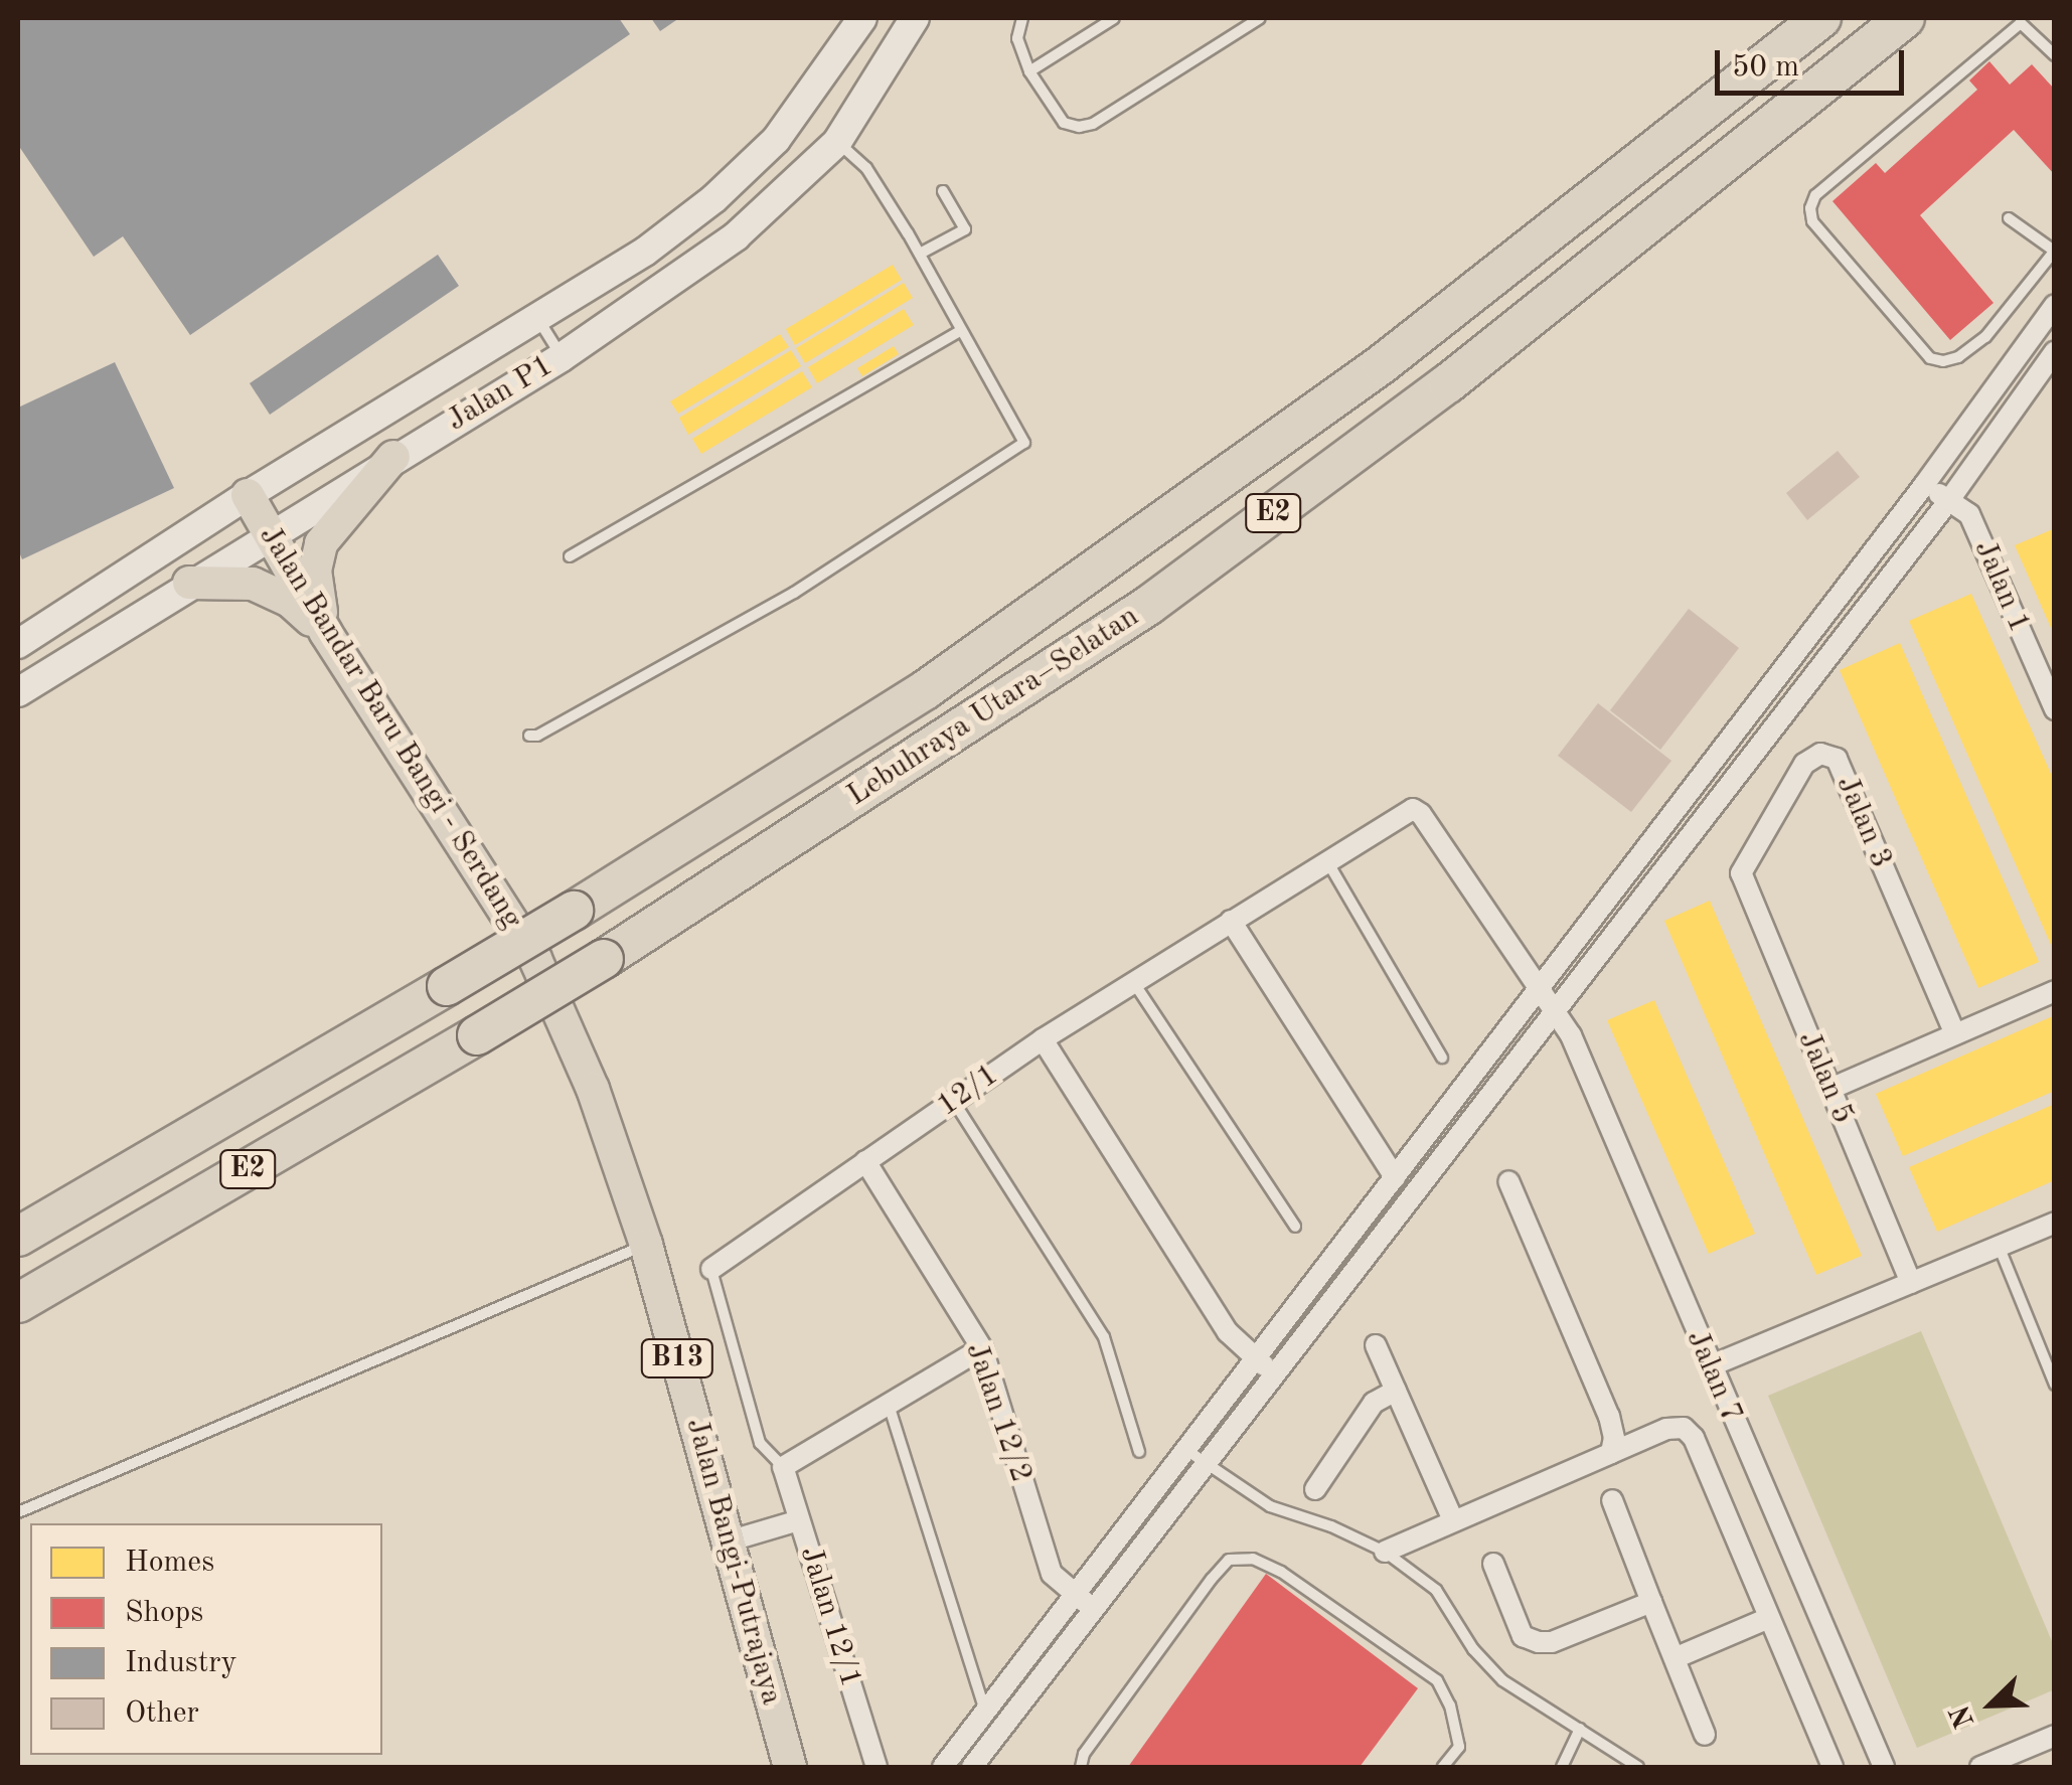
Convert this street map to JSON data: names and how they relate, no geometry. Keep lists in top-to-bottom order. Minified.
{"streets":{"highway":["E2","Lebuhraya Utara–Selatan"],"main road":["Jalan P1","Jalan Bandar Baru Bangi - Serdang","B13","Jalan Bangi-Putrajaya"],"street":["Jalan 1","Jalan 3","Jalan 5","12/1","Jalan 7","Jalan 12/2","Jalan 12/1"]},"crossings":[["Jalan P1","Jalan Bandar Baru Bangi - Serdang"],["Jalan Bandar Baru Bangi - Serdang","Jalan Bangi-Putrajaya"],["Jalan 3","Jalan 5"],["12/1","Jalan 7"],["12/1","Jalan 12/2"]],"legend":["Homes","Shops","Industry","Other"],"scale_bar":"50 m","north":"bottom left"}
